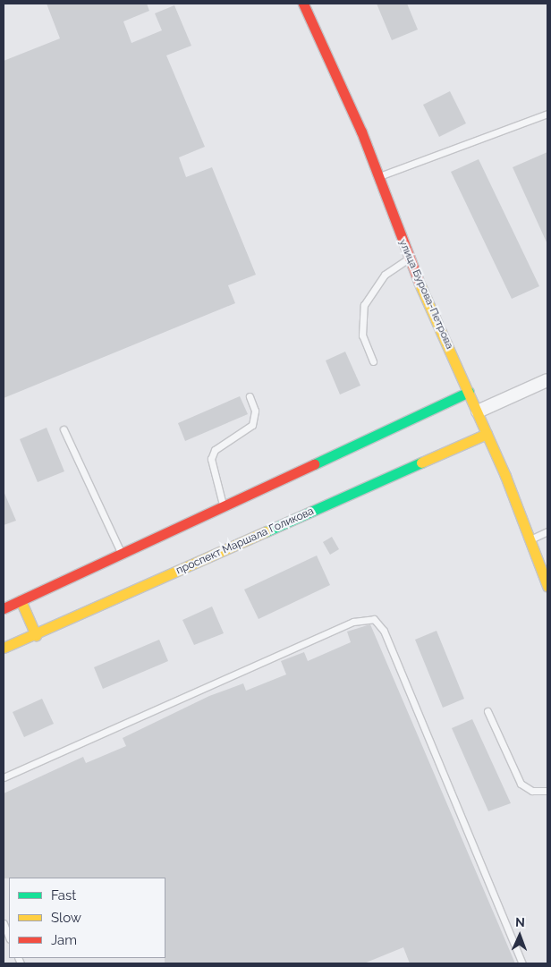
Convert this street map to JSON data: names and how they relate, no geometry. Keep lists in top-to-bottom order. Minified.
{"streets":{"main road":["улица Бурова-Петрова","проспект Маршала Голикова"]},"crossings":[["улица Бурова-Петрова","проспект Маршала Голикова"]],"legend":["Fast","Slow","Jam"],"north":"top"}
